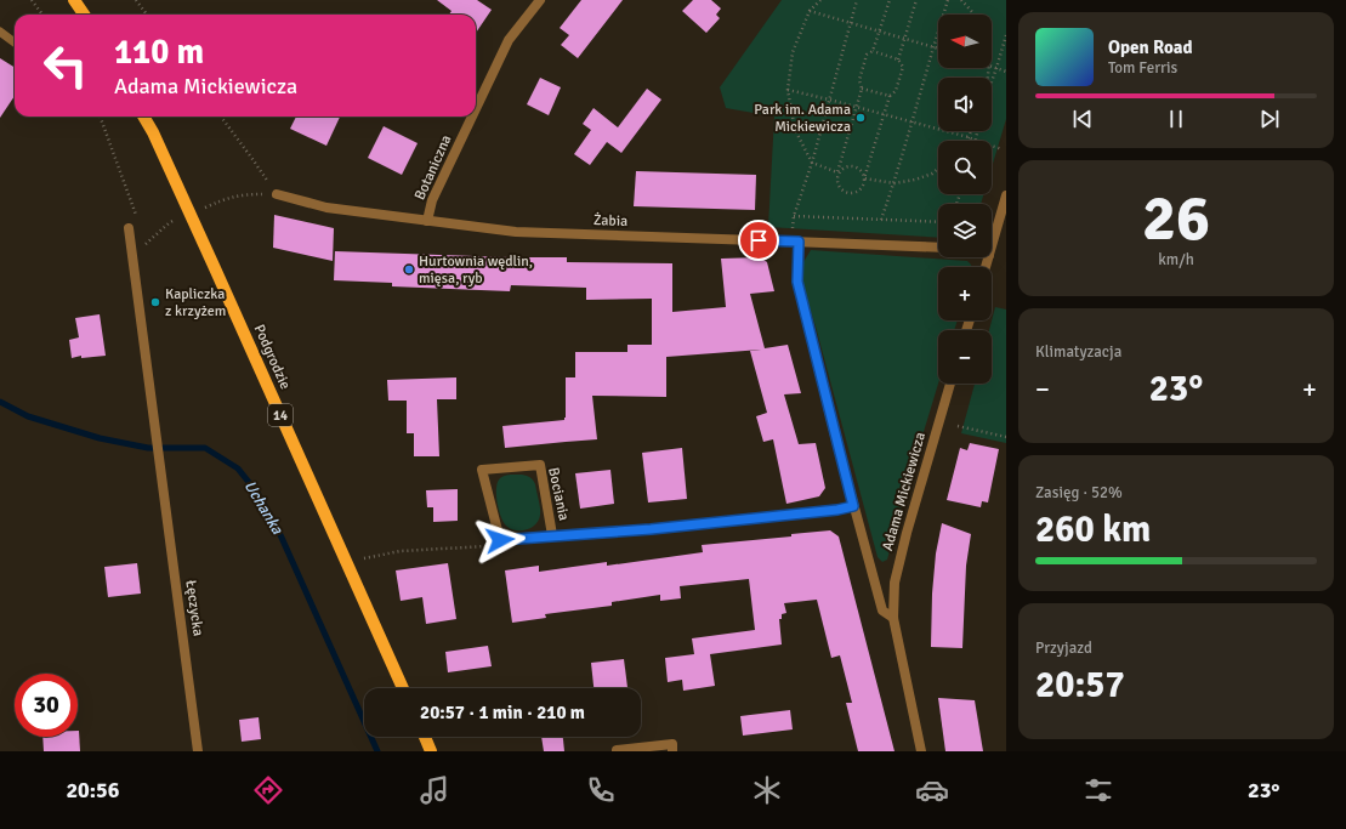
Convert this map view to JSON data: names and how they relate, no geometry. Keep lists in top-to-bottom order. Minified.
{"streets":{"main road":["Podgrodzie","14"],"street":["Botaniczna","Żabia","Adama Mickiewicza","Bociania","Łęczycka"]},"crossings":[["Botaniczna","Żabia"],["Żabia","Adama Mickiewicza"],["Adama Mickiewicza","Bociania"]],"water":["Uchanka"],"places":["Park im. Adama Mickiewicza","Hurtownia wędlin, mięsa, ryb","Kapliczka z krzyżem"],"north":"left","page":{"map_buttons":["+","−"],"turn":["110 m","Adama Mickiewicza"],"song":["Open Road","Tom Ferris"],"tile":[["26","km/h"],"Klimatyzacja",["Zasięg · 52%","260 km"],["Przyjazd","20:57"]],"heat":["−","23°","+"],"limit":"30","trip":"20:57 · 1 min · 210 m","tabs":["20:56","23°"]}}
